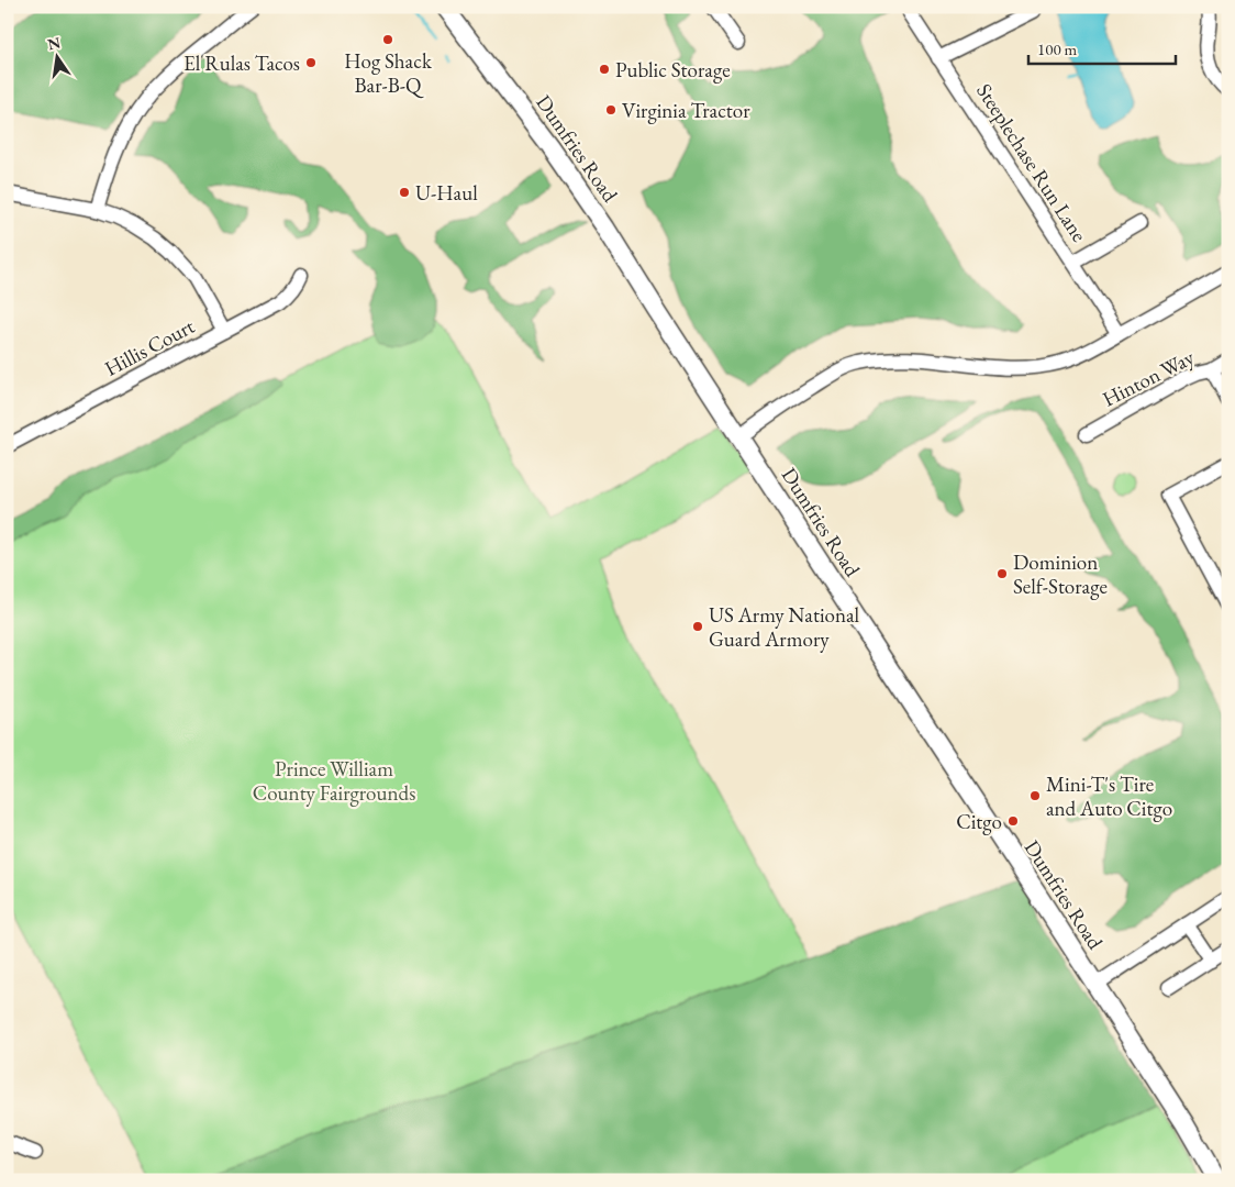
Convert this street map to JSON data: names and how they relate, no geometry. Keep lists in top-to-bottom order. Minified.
{"streets":{"main road":["Dumfries Road"],"street":["Steeplechase Run Lane","Hillis Court","Hinton Way"]},"parks":["Prince William County Fairgrounds"],"places":["Hog Shack Bar-B-Q","El Rulas Tacos","Public Storage","Virginia Tractor","U-Haul","Dominion Self-Storage","US Army National Guard Armory","Mini-T's Tire and Auto Citgo","Citgo"],"scale_bar":"100 m","north":"top"}
